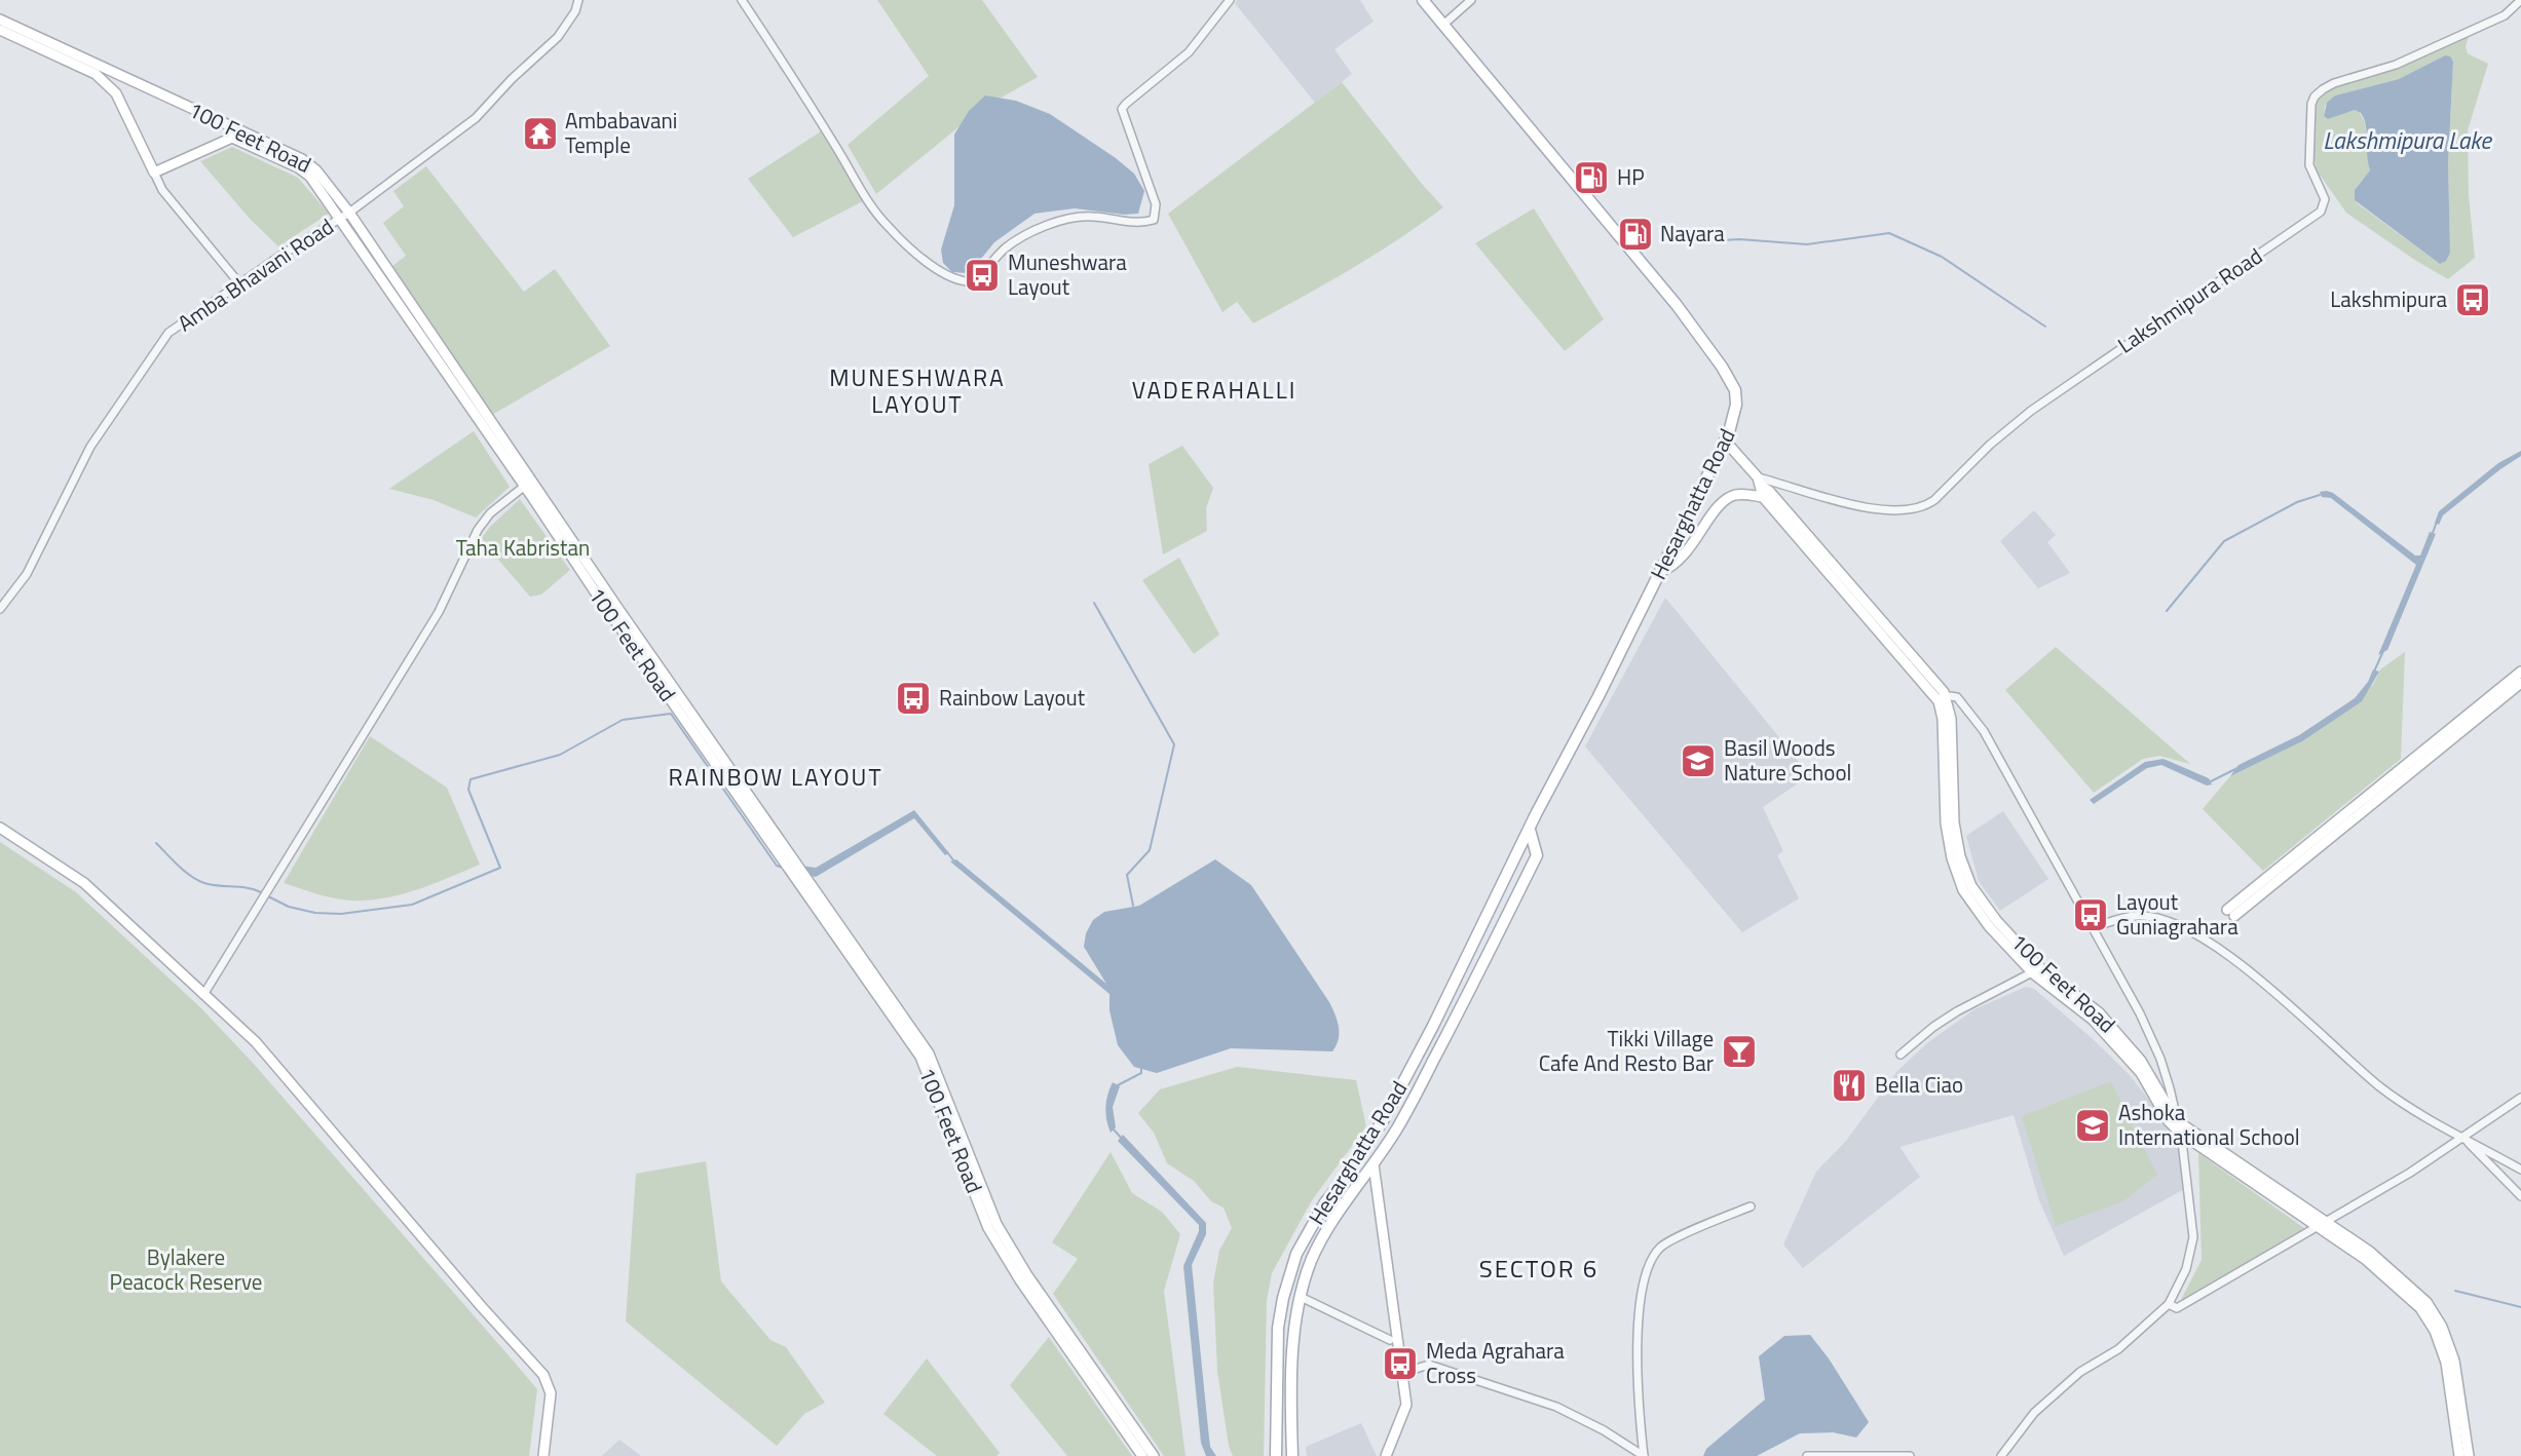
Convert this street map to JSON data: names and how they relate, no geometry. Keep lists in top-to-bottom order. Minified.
{"streets":{"main road":["100 Feet Road","Hesarghatta Road"],"street":["Amba Bhavani Road","Lakshmipura Road"]},"crossings":[["100 Feet Road","Amba Bhavani Road"],["100 Feet Road","Lakshmipura Road"],["100 Feet Road","Hesarghatta Road"]],"districts":["MUNESHWARA LAYOUT","VADERAHALLI","RAINBOW LAYOUT","SECTOR 6"],"water":["Lakshmipura Lake"],"parks":["Taha Kabristan","Bylakere Peacock Reserve"],"places":{"temple":["Ambabavani Temple"],"fuel station":["HP","Nayara"],"bus stop":["Muneshwara Layout","Lakshmipura","Rainbow Layout","Layout Guniagrahara","Meda Agrahara Cross"],"school or university":["Basil Woods Nature School","Ashoka International School"],"bar":["Tikki Village Cafe And Resto Bar"],"restaurant":["Bella Ciao"]}}
